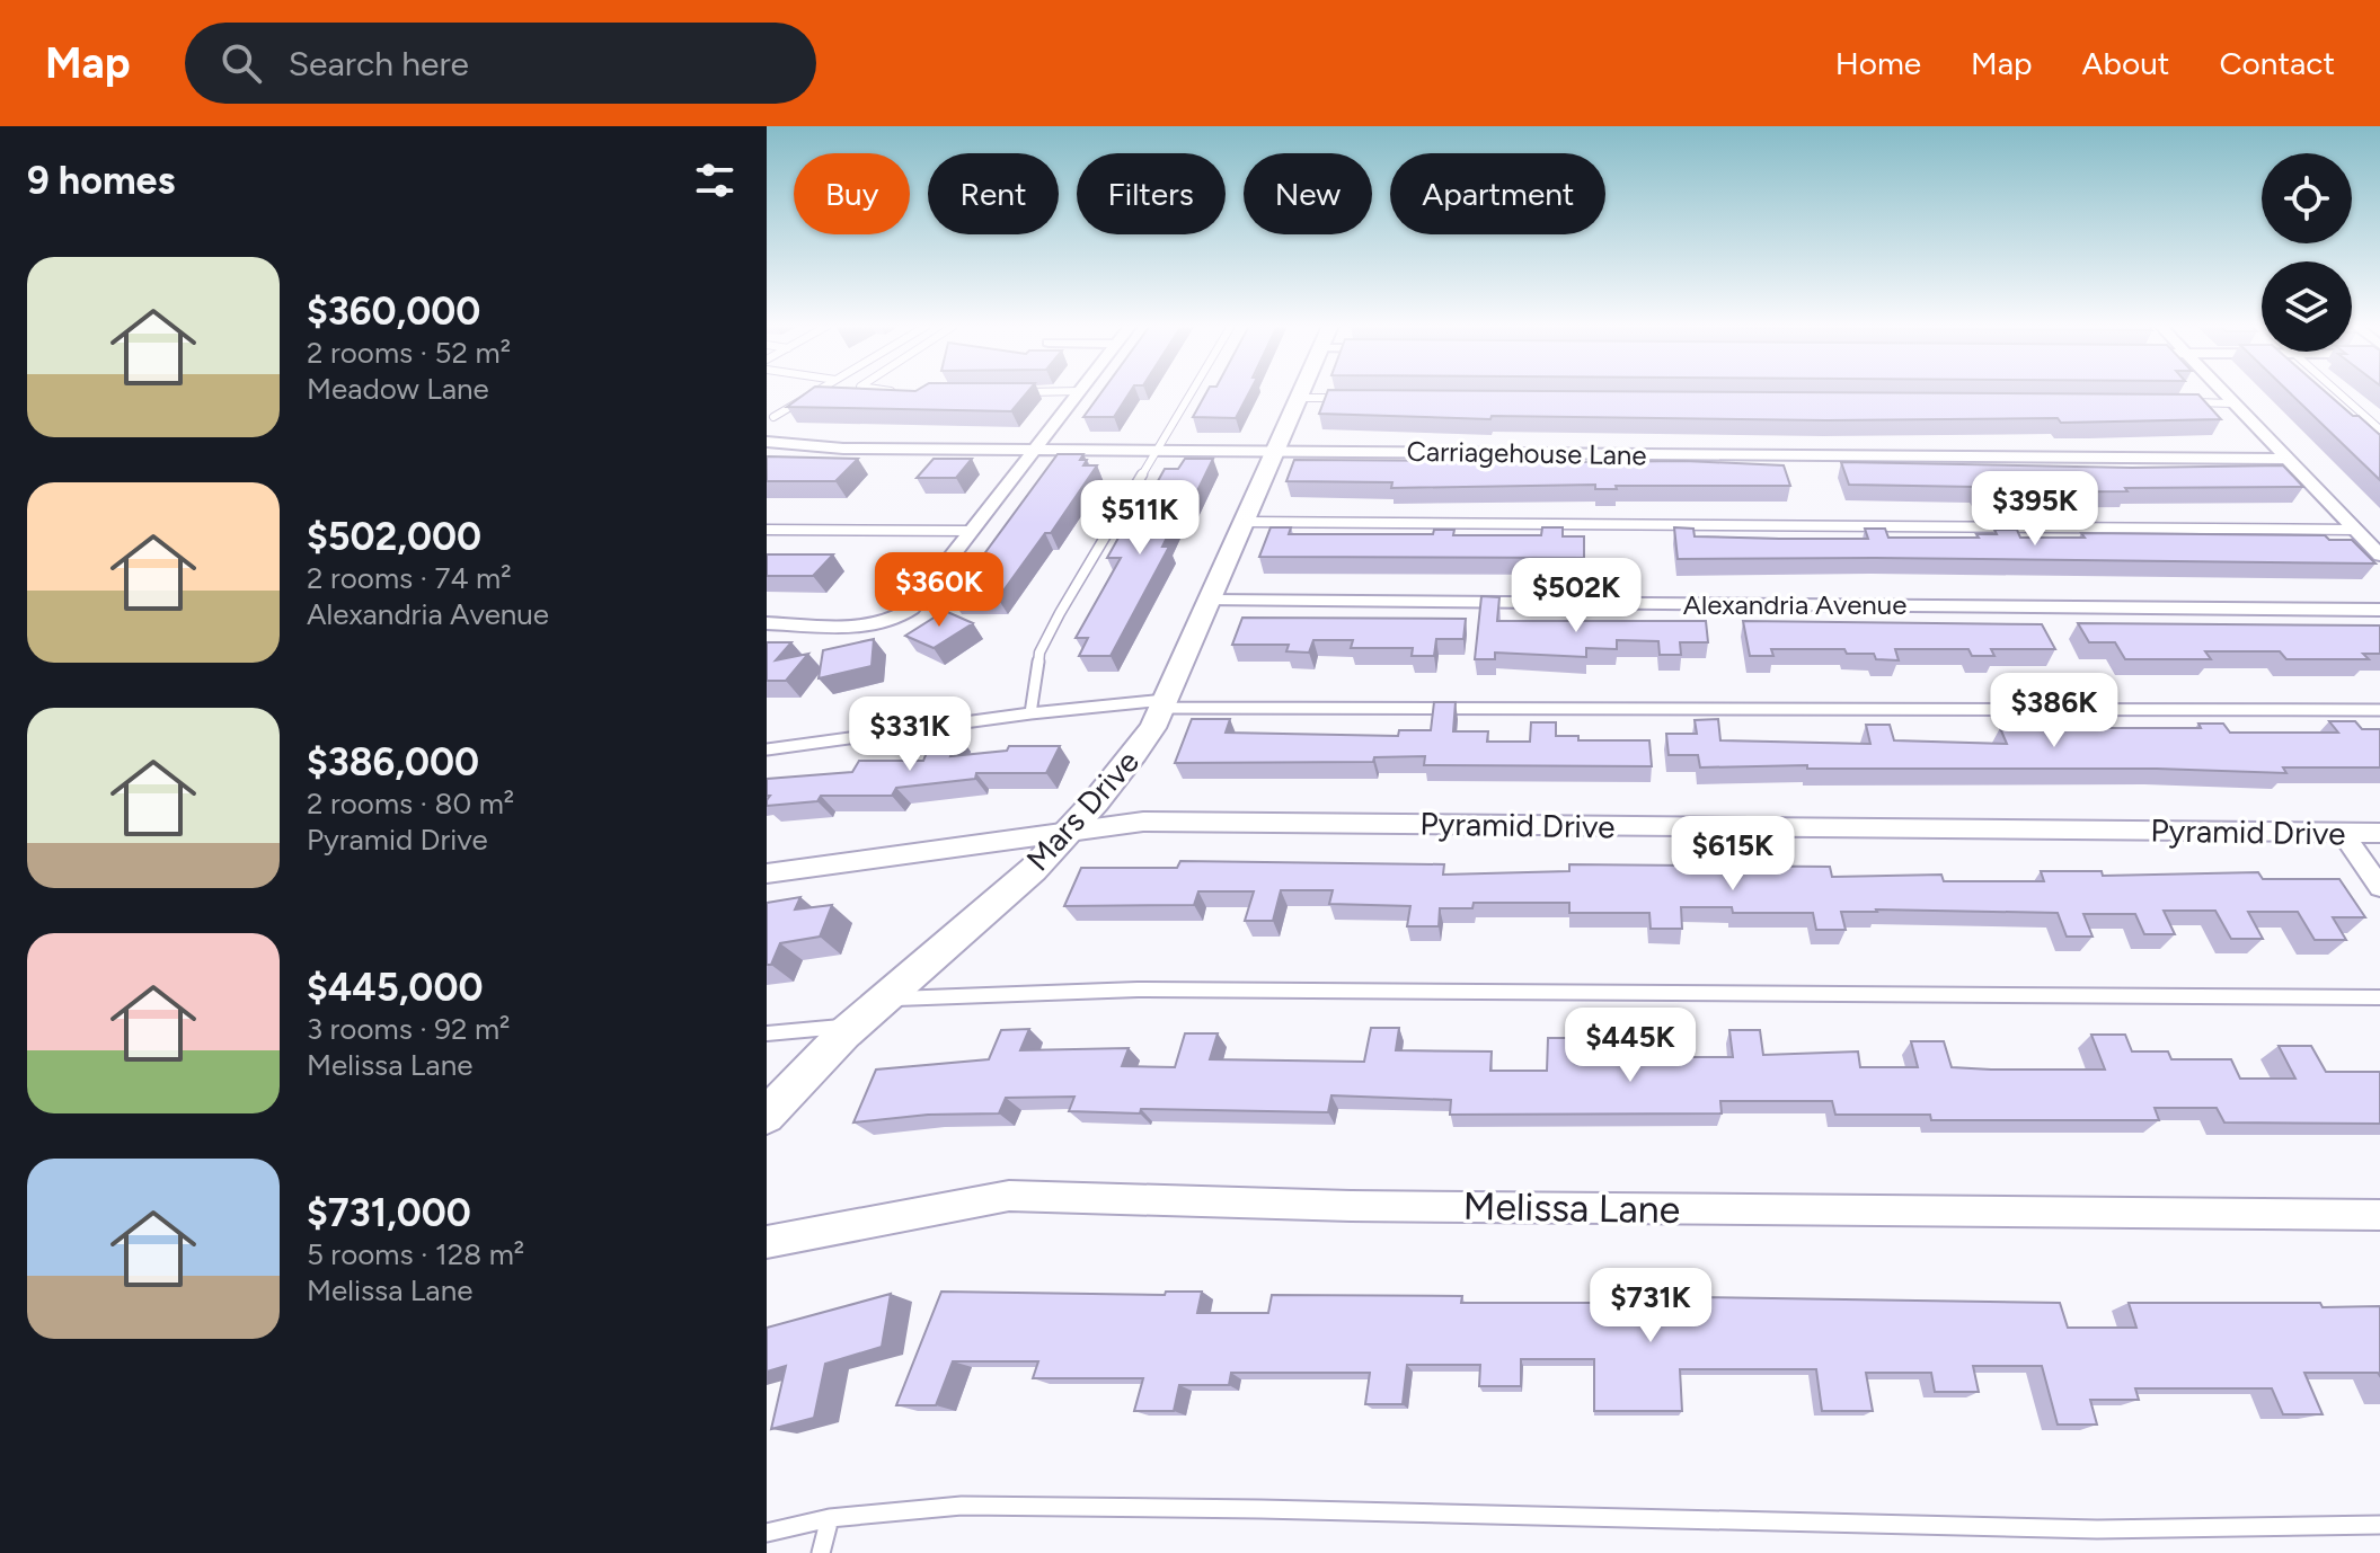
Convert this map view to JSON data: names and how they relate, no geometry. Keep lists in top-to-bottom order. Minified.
{"streets":{"street":["Carriagehouse Lane","Alexandria Avenue","Mars Drive","Pyramid Drive","Melissa Lane"]},"crossings":[["Carriagehouse Lane","Mars Drive"],["Alexandria Avenue","Mars Drive"],["Mars Drive","Pyramid Drive"]],"page":{"header":"Map","search":"Search here","nav":["Home","Map","About","Contact"],"heading":"9 homes","chip":["Buy","Rent","Filters","New","Apartment"],"list":[{"name":"$360,000","note":"2 rooms · 52 m² · Meadow Lane"},{"name":"$502,000","note":"2 rooms · 74 m² · Alexandria Avenue"},{"name":"$386,000","note":"2 rooms · 80 m² · Pyramid Drive"},{"name":"$445,000","note":"3 rooms · 92 m² · Melissa Lane"},{"name":"$731,000","note":"5 rooms · 128 m² · Melissa Lane"}],"price":["$395K","$511K","$360K","$502K","$386K","$331K","$615K","$445K","$731K"]}}
